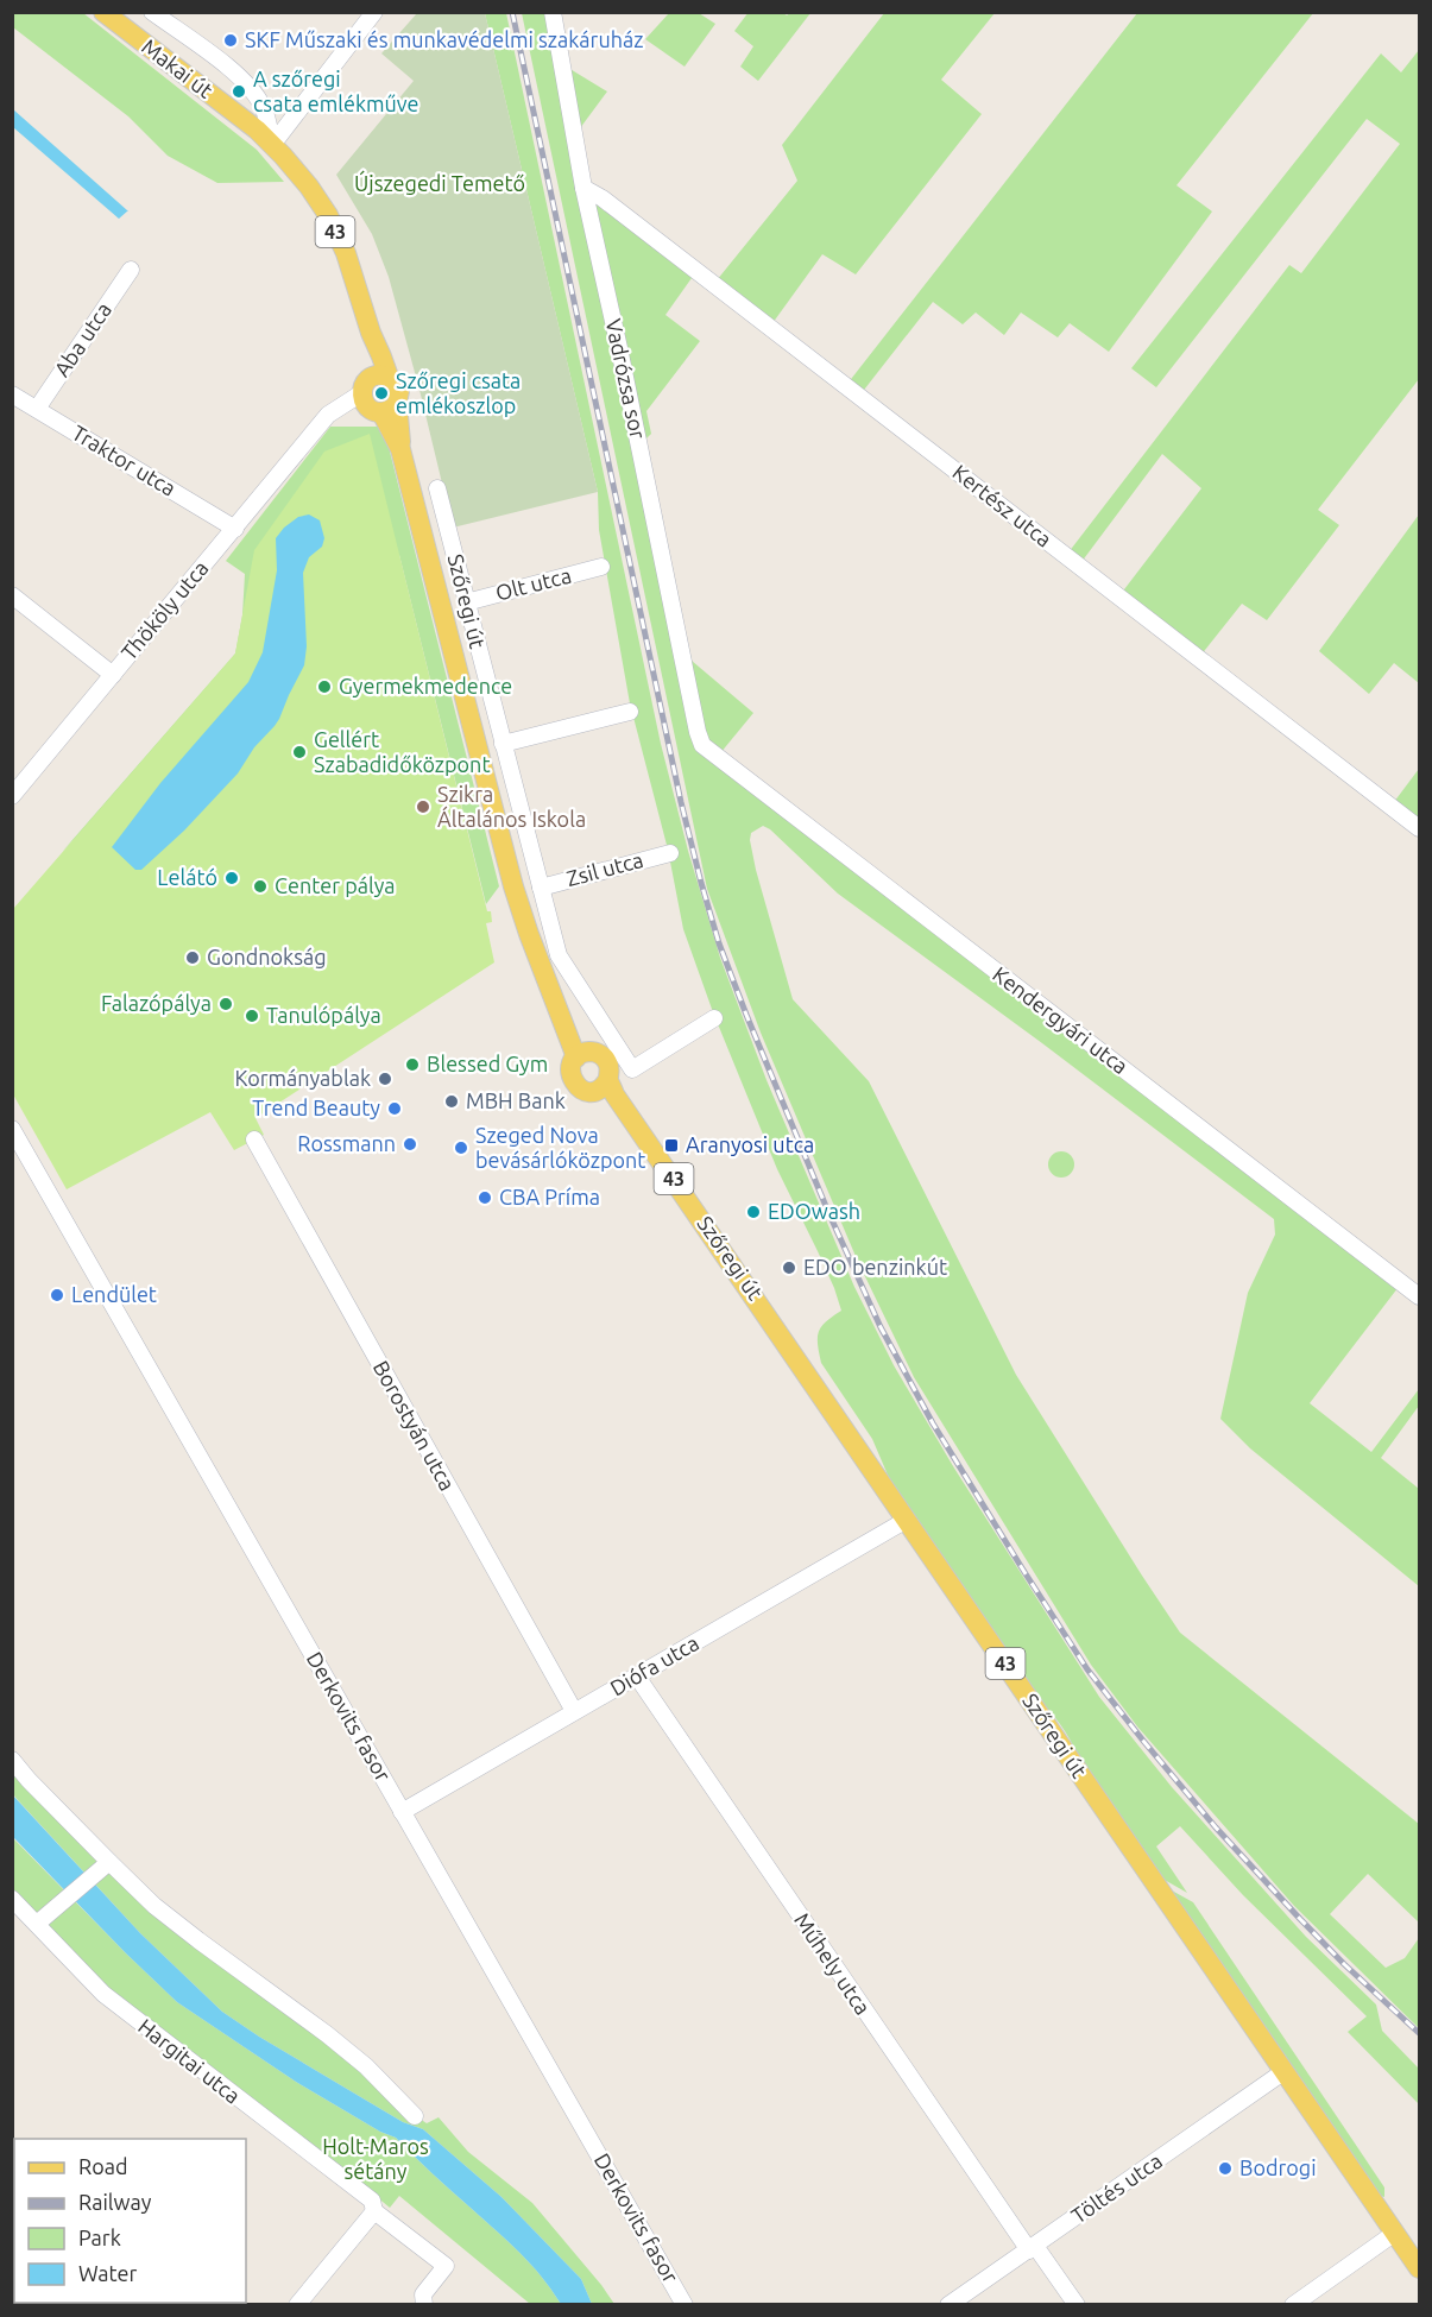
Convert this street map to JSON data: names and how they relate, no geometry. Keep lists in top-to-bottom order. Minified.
{"streets":{"main road":["Makai út","43","Szőregi út"],"street":["Aba utca","Vadrózsa sor","Traktor utca","Kertész utca","Olt utca","Thököly utca","Zsil utca","Kendergyári utca","Borostyán utca","Diófa utca","Derkovits fasor","Műhely utca","Hargitai utca","Töltés utca"]},"crossings":[["Makai út","Szőregi út"],["Aba utca","Traktor utca"],["Vadrózsa sor","Kertész utca"],["Vadrózsa sor","Kendergyári utca"],["Traktor utca","Thököly utca"],["Olt utca","Szőregi út"],["Szőregi út","Thököly utca"],["Szőregi út","Zsil utca"],["Szőregi út","Diófa utca"],["Szőregi út","Töltés utca"],["Borostyán utca","Diófa utca"],["Diófa utca","Derkovits fasor"],["Diófa utca","Műhely utca"],["Műhely utca","Töltés utca"]],"parks":["Újszegedi Temető","Holt-Maros sétány"],"places":{"other":["SKF Műszaki és munkavédelmi szakáruház","A szőregi csata emlékműve","Szőregi csata emlékoszlop","Gyermekmedence","Gellért Szabadidőközpont","Szikra Általános Iskola","Lelátó","Center pálya","Gondnokság","Falazópálya","Tanulópálya","Blessed Gym","Kormányablak","MBH Bank","Trend Beauty","Rossmann","Szeged Nova bevásárlóközpont","CBA Príma","EDOwash","EDO benzinkút","Lendület","Bodrogi"],"transit":["Aranyosi utca"]},"legend":["Road","Railway","Park","Water"]}
